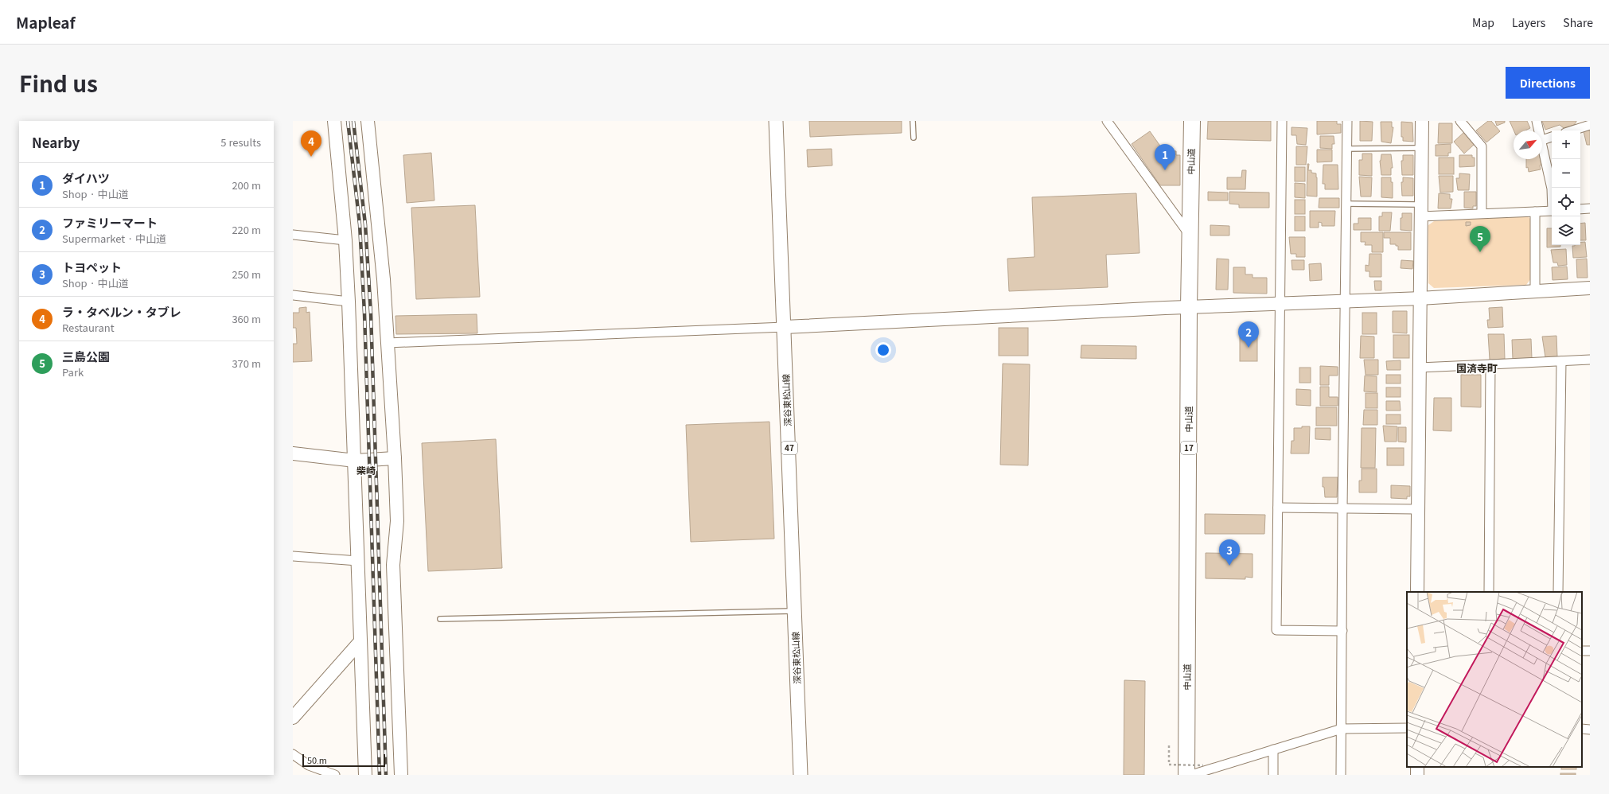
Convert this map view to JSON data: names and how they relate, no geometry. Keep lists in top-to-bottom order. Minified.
{"streets":{"highway":["中山道","17"],"main road":["深谷東松山線","47"]},"districts":["国済寺町","柴崎"],"scale_bar":"50 m","north":"top right","page":{"header":"Mapleaf","nav":["Map","Layers","Share"],"title":"Find us","buttons":"Directions","heading":["Nearby","5 results"],"map_buttons":["+","−"],"pins":["4","1","5","2","3"],"list":[{"mark":"1","name":"ダイハツ","note":"Shop · 中山道","value":"200 m"},{"mark":"2","name":"ファミリーマート","note":"Supermarket · 中山道","value":"220 m"},{"mark":"3","name":"トヨペット","note":"Shop · 中山道","value":"250 m"},{"mark":"4","name":"ラ・タベルン・タブレ","note":"Restaurant","value":"360 m"},{"mark":"5","name":"三島公園","note":"Park","value":"370 m"}],"scale":"50 m"}}
